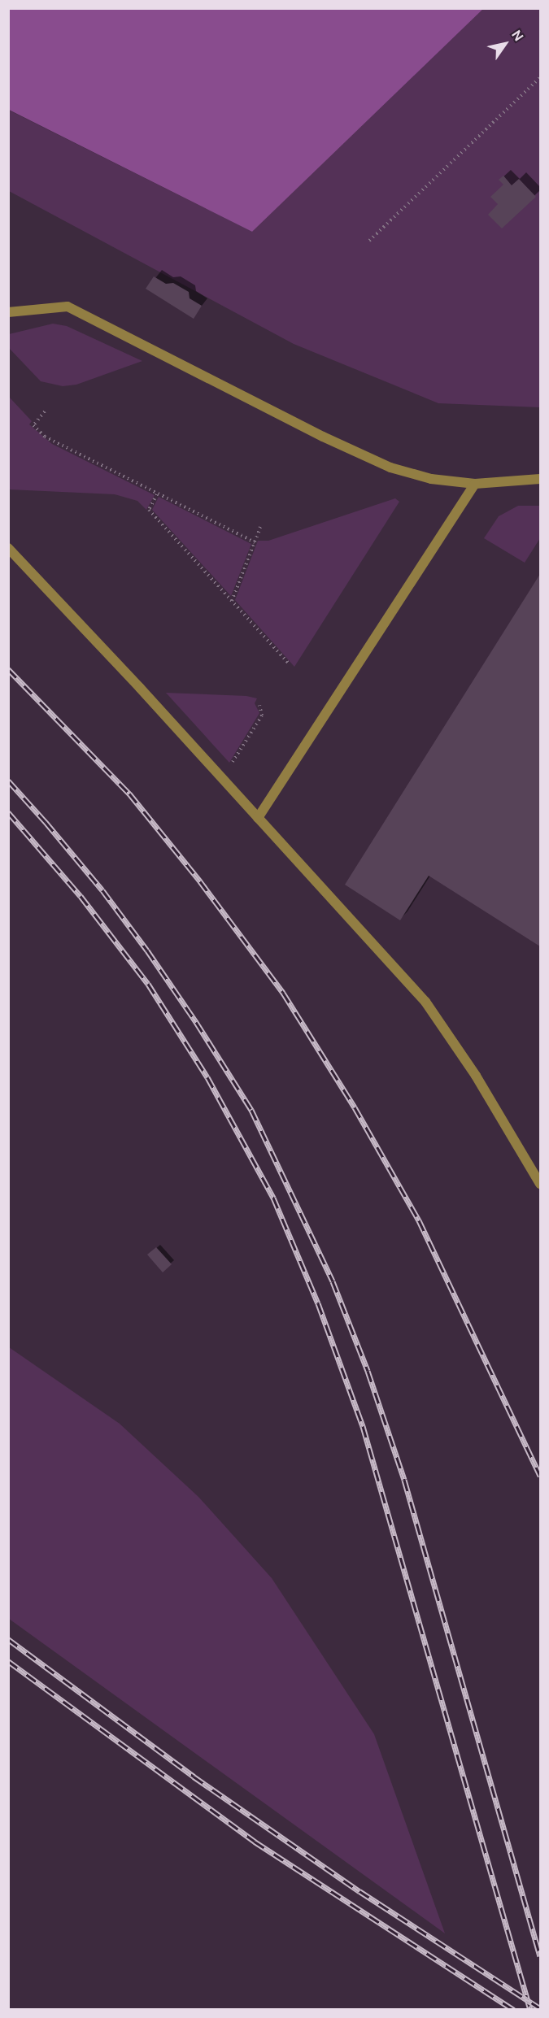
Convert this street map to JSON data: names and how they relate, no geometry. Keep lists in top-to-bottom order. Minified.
{"north":"top right"}
